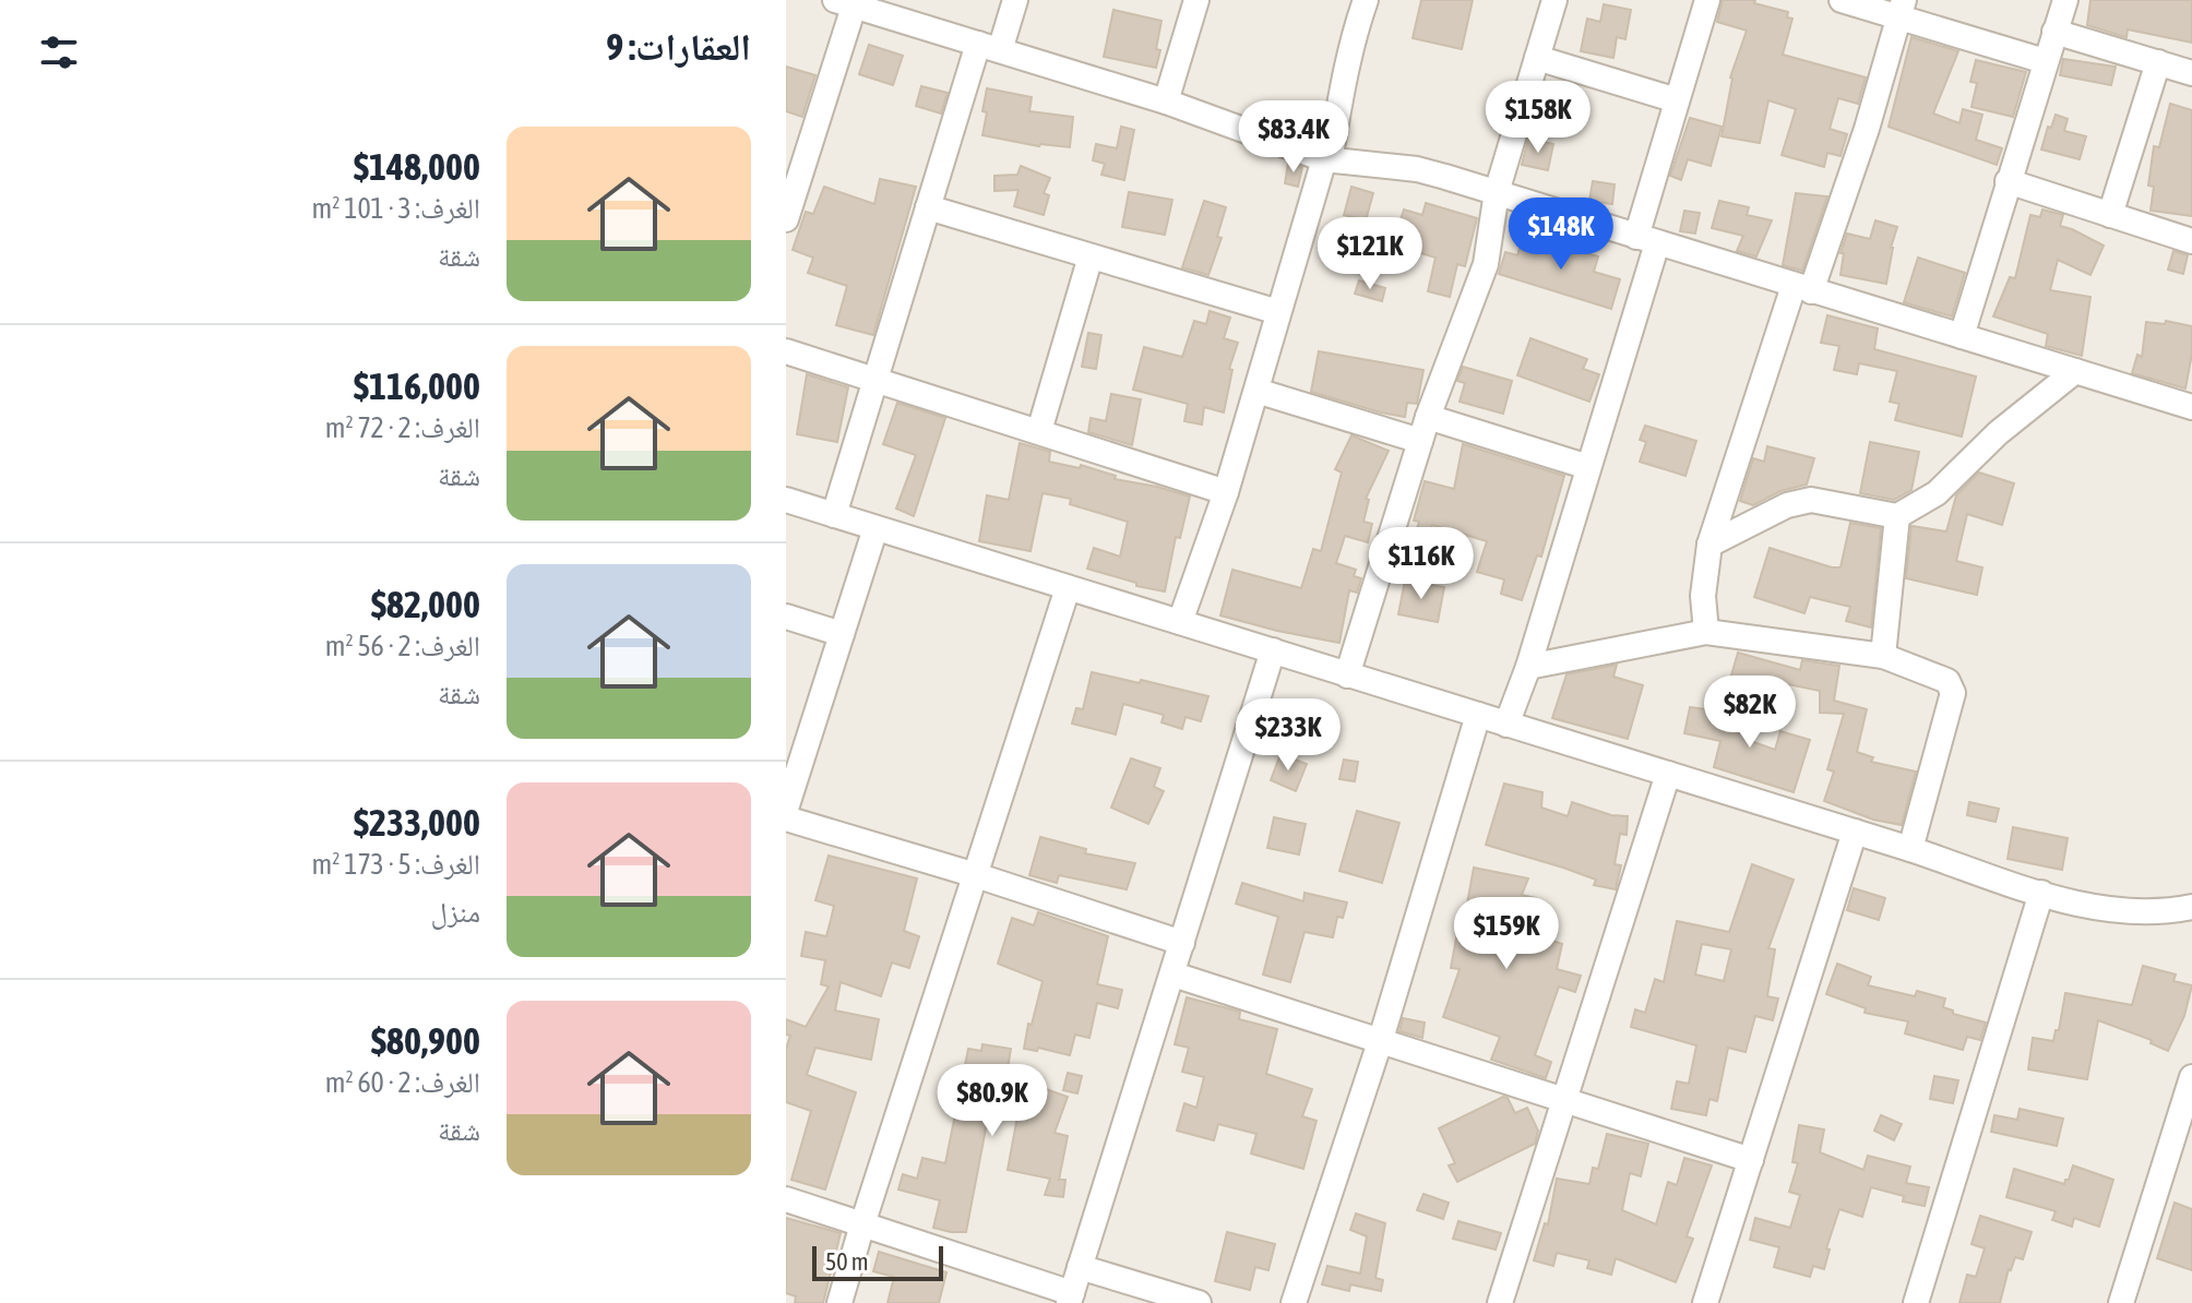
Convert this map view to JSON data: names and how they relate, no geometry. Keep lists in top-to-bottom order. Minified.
{"scale_bar":"50 m","page":{"heading":"العقارات: 9","price":["$158K","$83.4K","$148K","$121K","$116K","$82K","$233K","$159K","$80.9K"],"list":[{"name":"$148,000","note":"الغرف: 3 · 101 m² · شقة"},{"name":"$116,000","note":"الغرف: 2 · 72 m² · شقة"},{"name":"$82,000","note":"الغرف: 2 · 56 m² · شقة"},{"name":"$233,000","note":"الغرف: 5 · 173 m² · منزل"},{"name":"$80,900","note":"الغرف: 2 · 60 m² · شقة"}],"scale":"50 m"}}
